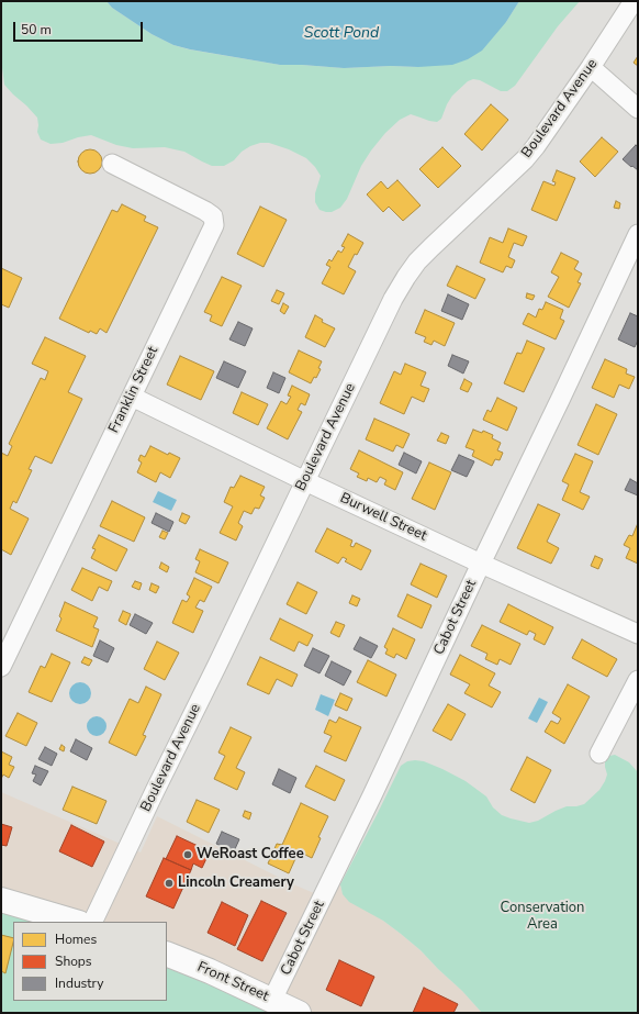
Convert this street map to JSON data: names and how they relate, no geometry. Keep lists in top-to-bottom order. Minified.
{"streets":{"main road":["Front Street"],"street":["Boulevard Avenue","Franklin Street","Burwell Street","Cabot Street"]},"crossings":[["Boulevard Avenue","Burwell Street"],["Franklin Street","Burwell Street"],["Burwell Street","Cabot Street"],["Cabot Street","Front Street"]],"water":["Scott Pond"],"parks":["Conservation Area"],"places":["WeRoast Coffee","Lincoln Creamery"],"legend":["Homes","Shops","Industry"],"scale_bar":"50 m"}
